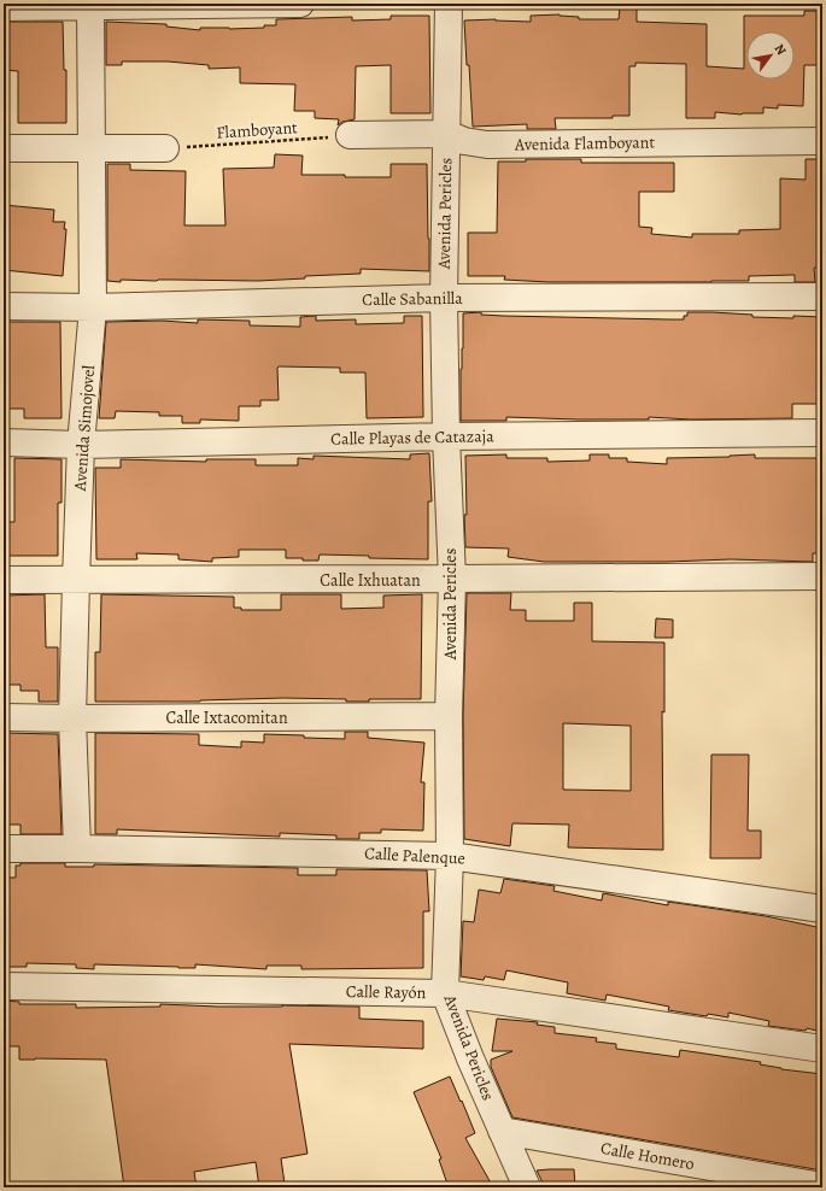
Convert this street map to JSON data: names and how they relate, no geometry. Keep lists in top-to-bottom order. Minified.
{"streets":{"street":["Avenida Flamboyant","Avenida Pericles","Calle Sabanilla","Avenida Simojovel","Calle Playas de Catazaja","Calle Ixhuatan","Calle Ixtacomitan","Calle Palenque","Calle Rayón","Calle Homero"],"path":["Flamboyant"]},"crossings":[["Flamboyant","Avenida Flamboyant"],["Avenida Flamboyant","Avenida Pericles"],["Avenida Pericles","Calle Sabanilla"],["Avenida Pericles","Calle Playas de Catazaja"],["Avenida Pericles","Calle Ixhuatan"],["Avenida Pericles","Calle Ixtacomitan"],["Avenida Pericles","Calle Palenque"],["Avenida Pericles","Calle Rayón"],["Avenida Pericles","Calle Homero"],["Calle Sabanilla","Avenida Simojovel"],["Avenida Simojovel","Calle Playas de Catazaja"],["Avenida Simojovel","Calle Ixhuatan"],["Avenida Simojovel","Calle Ixtacomitan"],["Avenida Simojovel","Calle Palenque"]],"north":"top right"}
